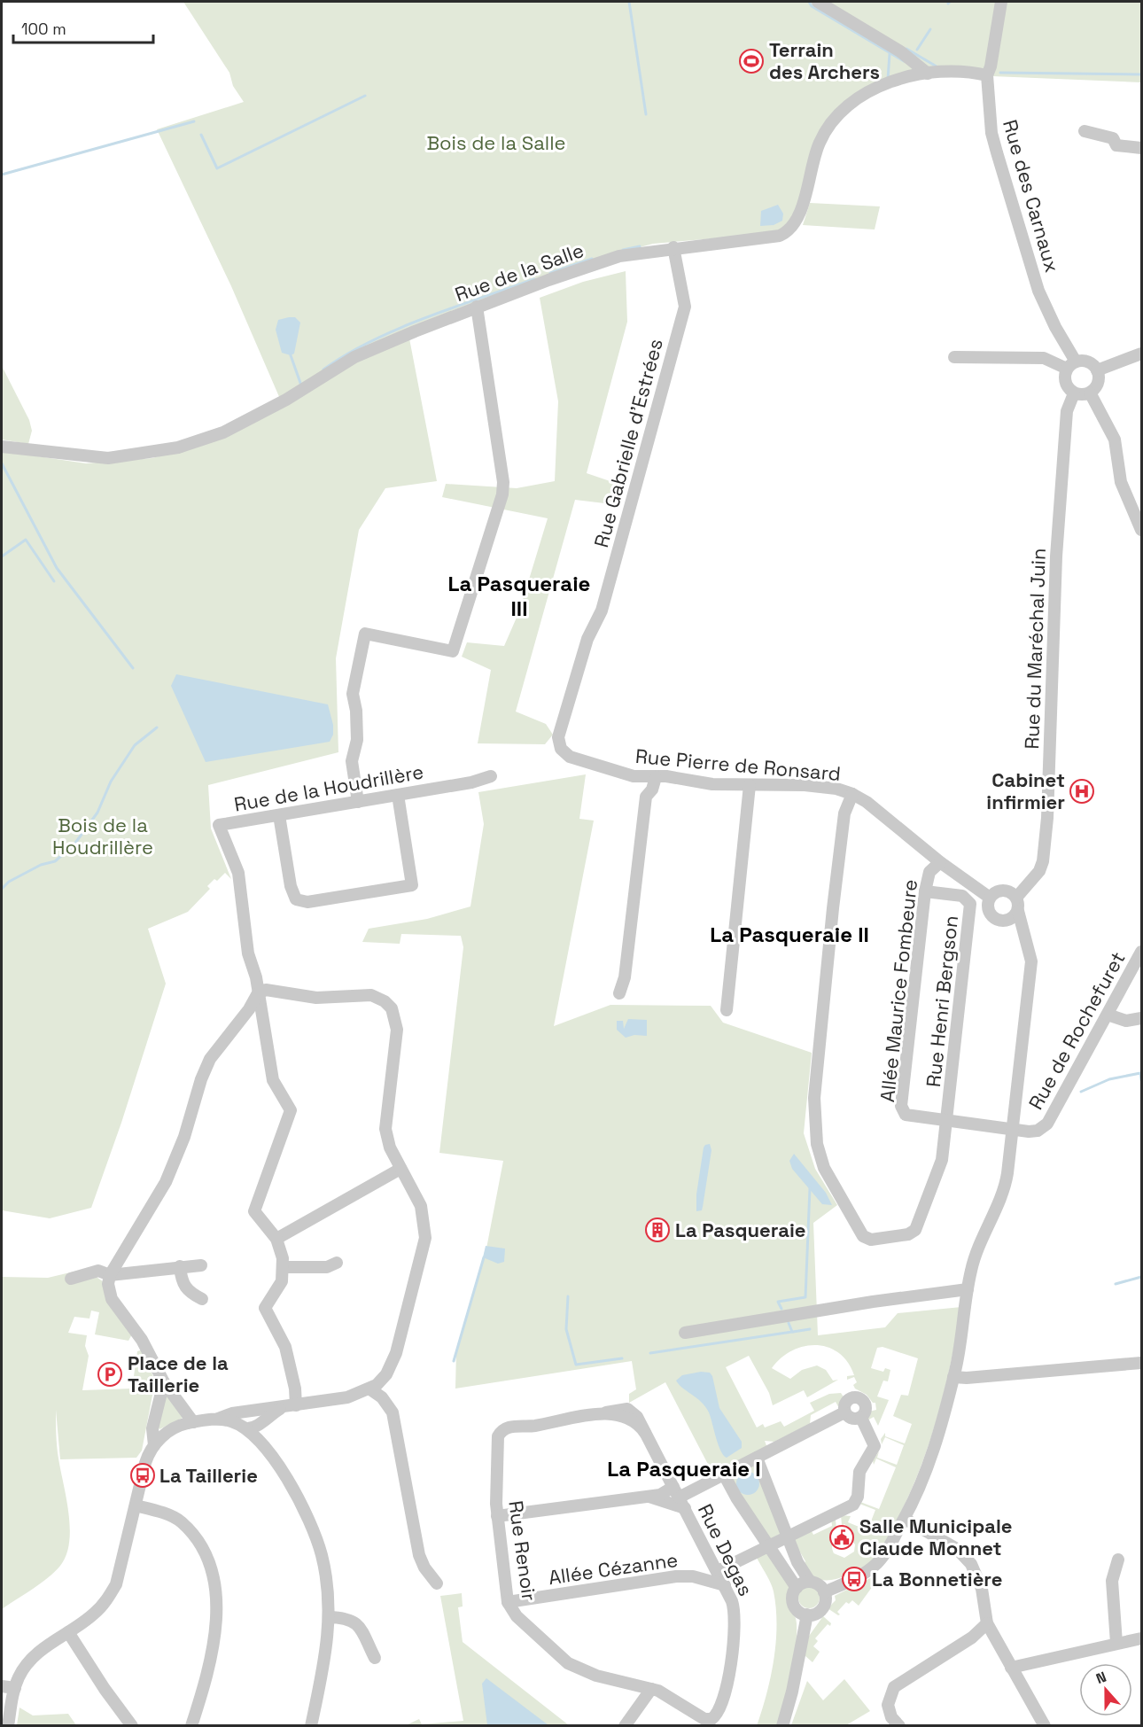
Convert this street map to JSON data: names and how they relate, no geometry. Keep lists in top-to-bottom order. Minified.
{"streets":{"street":["Rue des Carnaux","Rue de la Salle","Rue Gabrielle d’Estrées","Rue du Maréchal Juin","Rue Pierre de Ronsard","Rue de la Houdrillère","Allée Maurice Fombeure","Rue Henri Bergson","Rue de Rochefuret","Rue Degas","Rue Renoir","Allée Cézanne"]},"crossings":[["Rue des Carnaux","Rue de la Salle"],["Rue des Carnaux","Rue du Maréchal Juin"],["Rue de la Salle","Rue Gabrielle d’Estrées"],["Rue Gabrielle d’Estrées","Rue Pierre de Ronsard"],["Rue du Maréchal Juin","Rue Pierre de Ronsard"],["Rue Pierre de Ronsard","Allée Maurice Fombeure"],["Allée Maurice Fombeure","Rue Henri Bergson"],["Allée Maurice Fombeure","Rue de Rochefuret"],["Rue Degas","Rue Renoir"],["Rue Degas","Allée Cézanne"],["Rue Renoir","Allée Cézanne"]],"districts":["La Pasqueraie III","La Pasqueraie II","La Pasqueraie I"],"parks":["Bois de la Salle","Bois de la Houdrillère"],"places":{"sports":["Terrain des Archers"],"hospital":["Cabinet infirmier"],"building":["La Pasqueraie"],"parking":["Place de la Taillerie"],"bus stop":["La Taillerie","La Bonnetière"],"public building":["Salle Municipale Claude Monnet"]},"scale_bar":"100 m","north":"top"}
